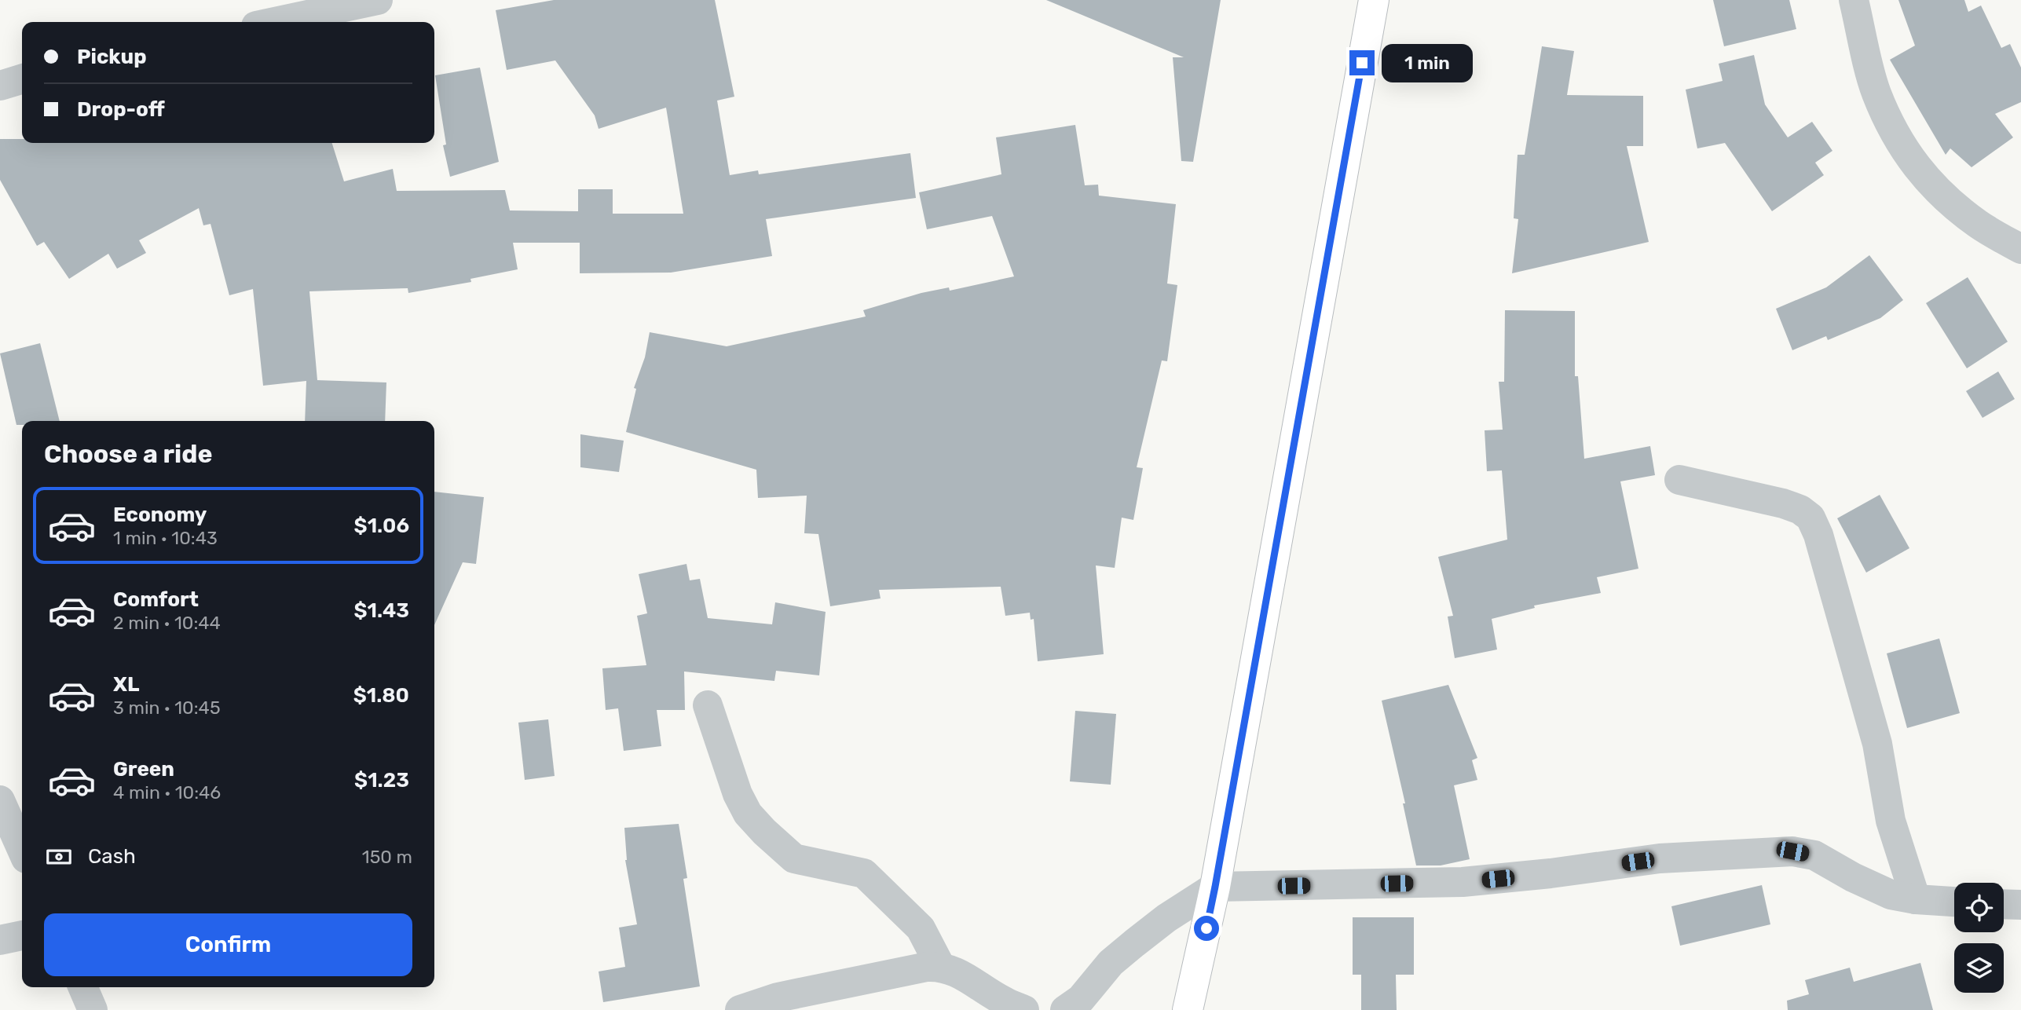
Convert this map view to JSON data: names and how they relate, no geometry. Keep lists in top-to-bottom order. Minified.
{"page":{"banner":["Pickup","Drop-off"],"bubble":"1 min","heading":"Choose a ride","list":[{"name":"Economy","note":"1 min · 10:43","value":"$1.06"},{"name":"Comfort","note":"2 min · 10:44","value":"$1.43"},{"name":"XL","note":"3 min · 10:45","value":"$1.80"},{"name":"Green","note":"4 min · 10:46","value":"$1.23"}],"pay":["Cash","150 m"],"buttons":"Confirm"}}
